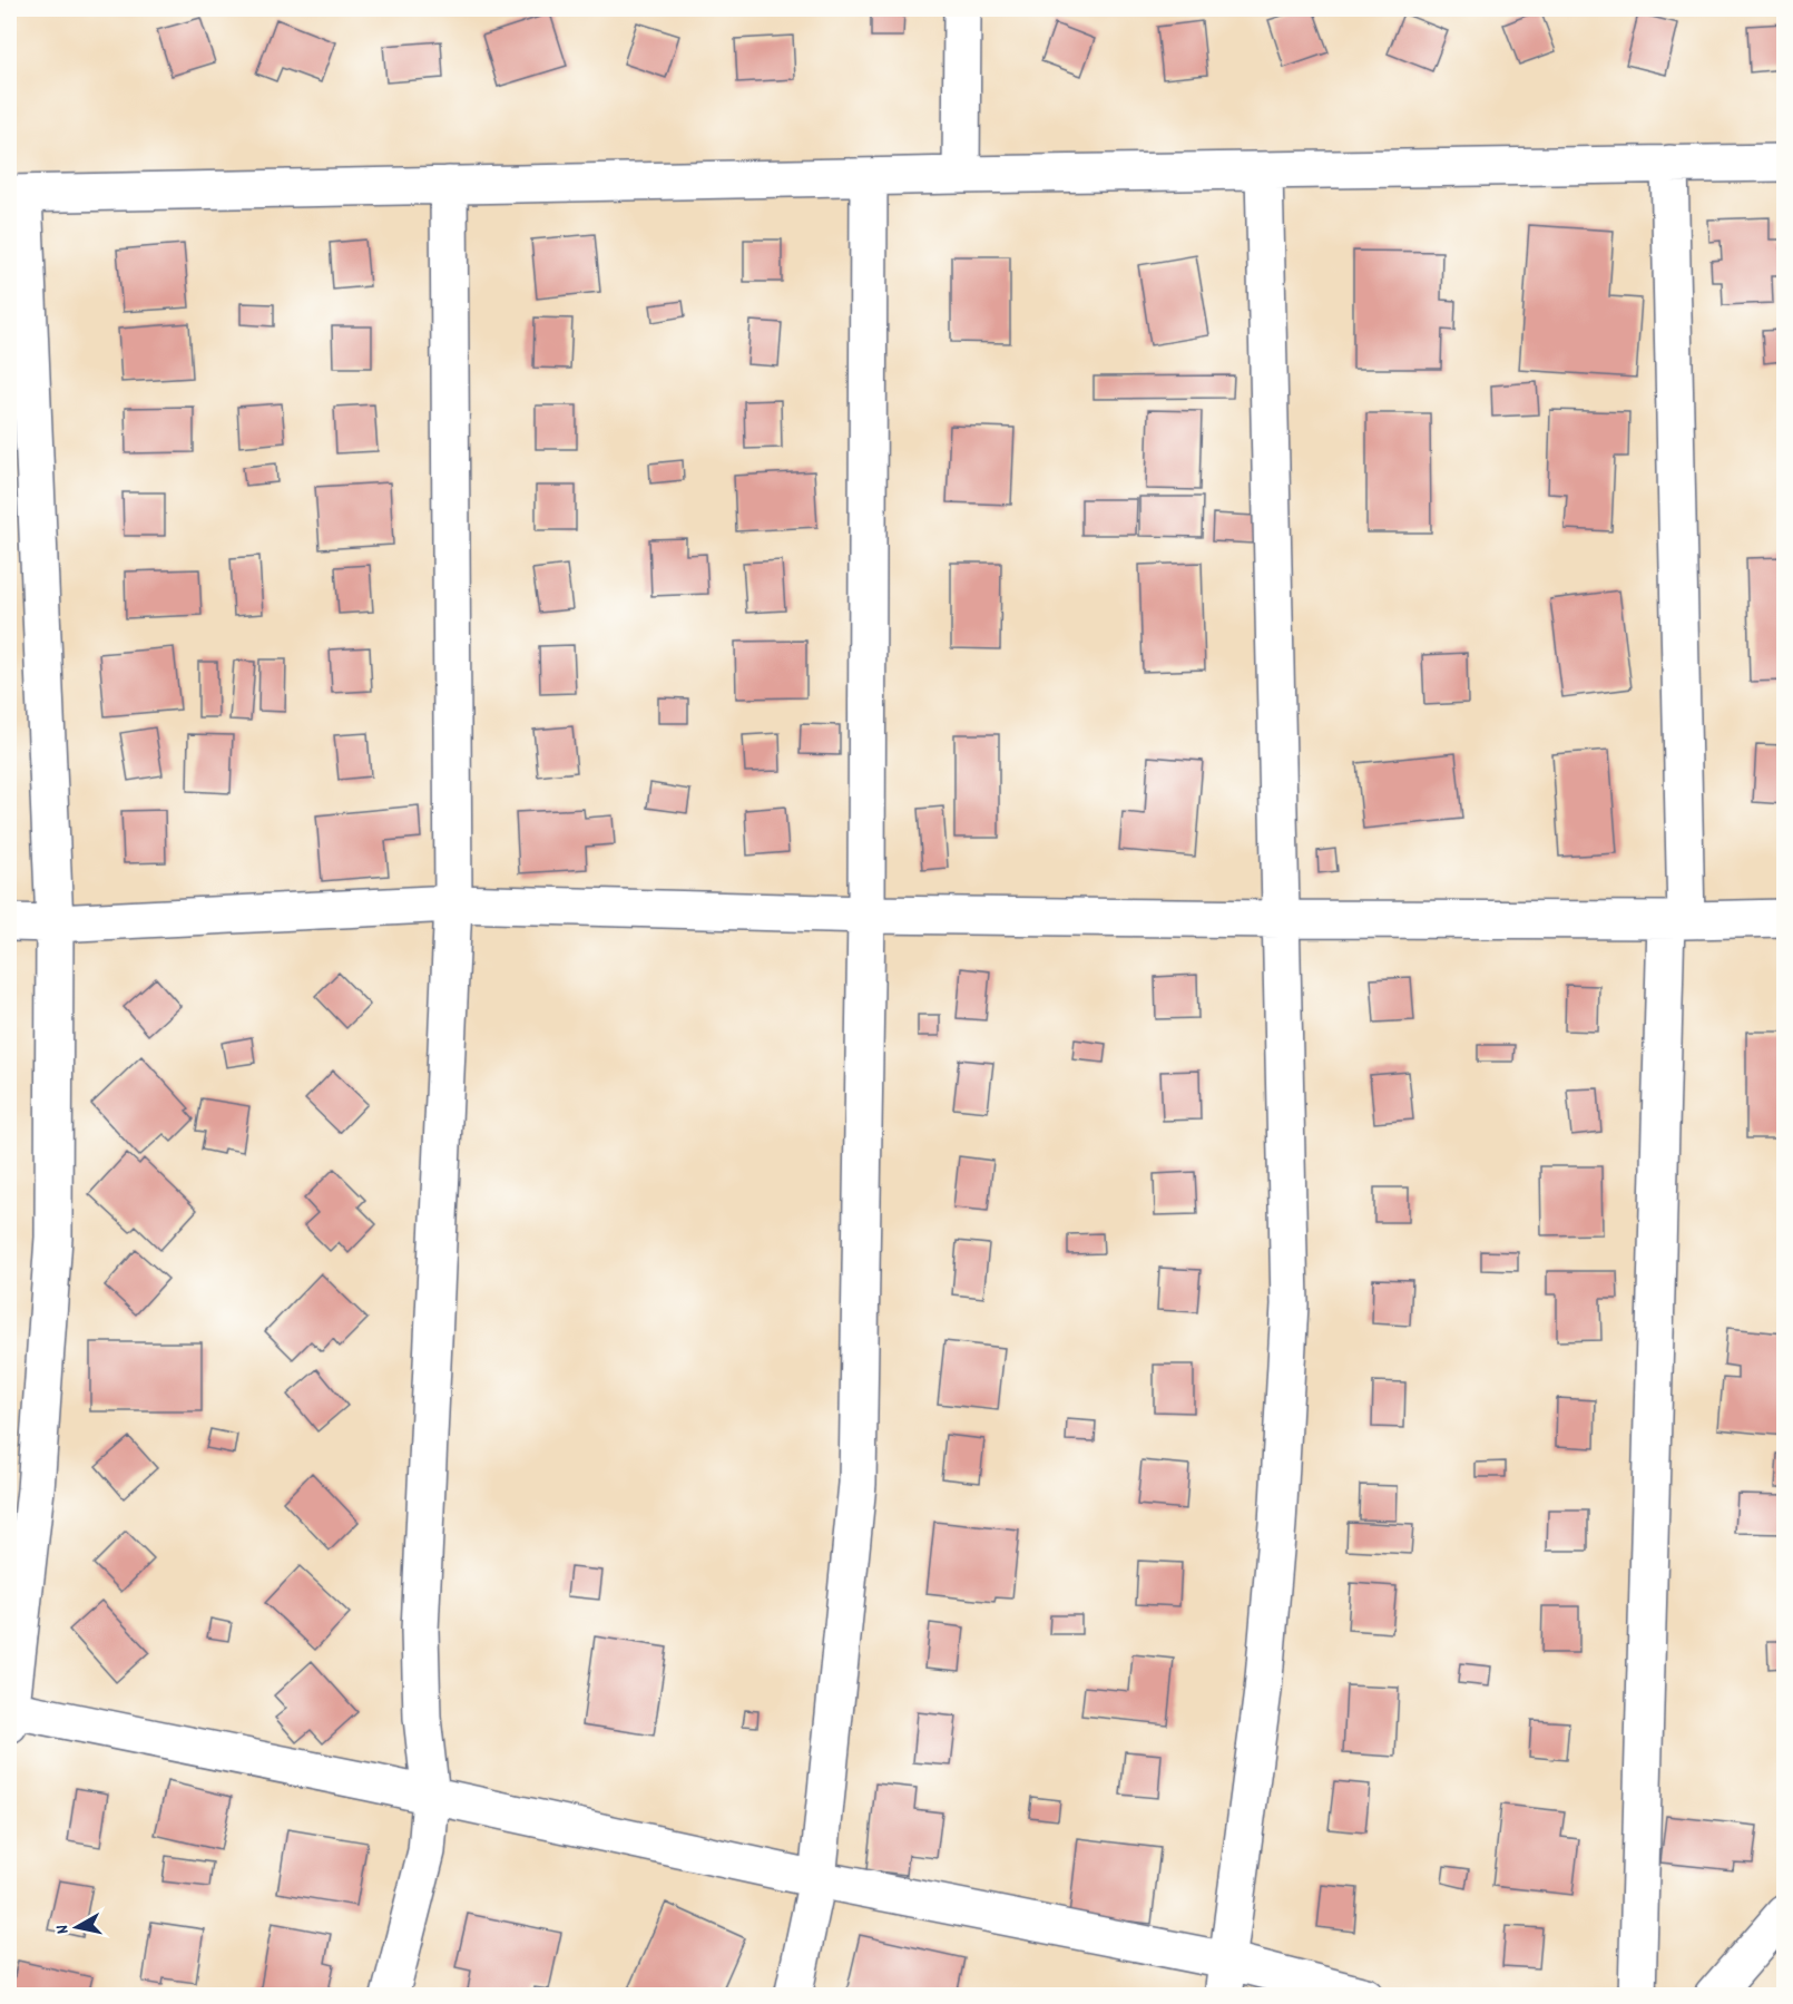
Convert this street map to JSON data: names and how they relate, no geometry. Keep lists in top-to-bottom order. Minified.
{"north":"left"}
